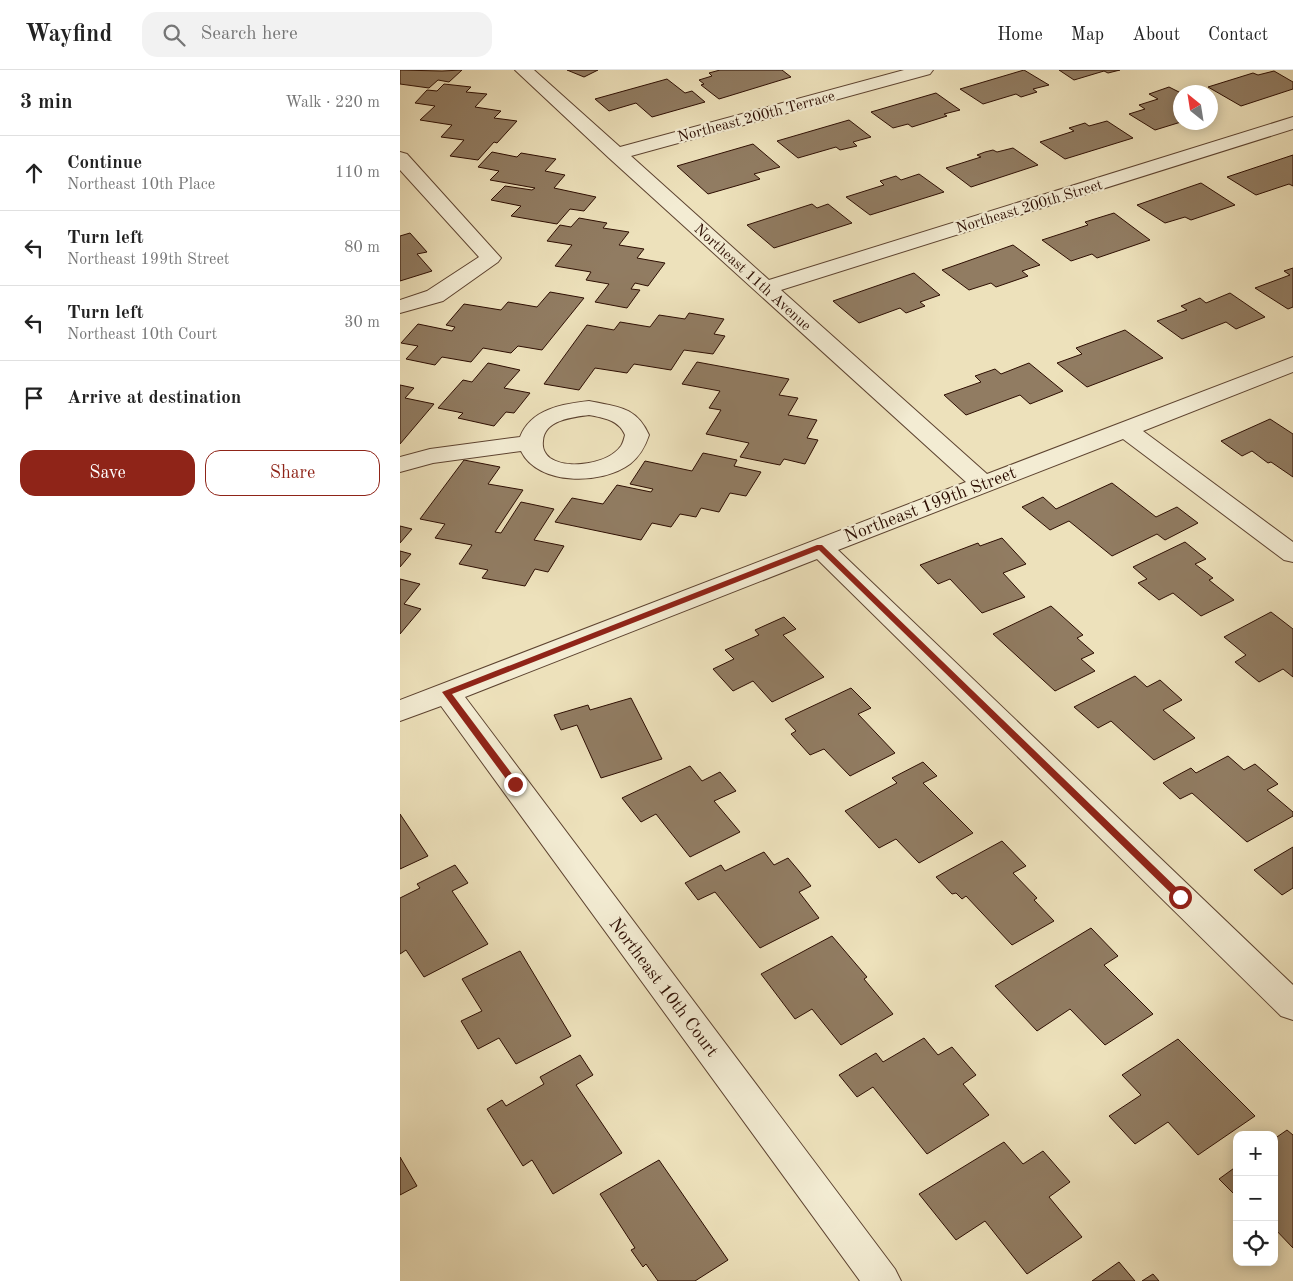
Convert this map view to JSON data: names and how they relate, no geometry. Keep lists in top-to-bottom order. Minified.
{"streets":{"street":["Northeast 200th Terrace","Northeast 200th Street","Northeast 11th Avenue","Northeast 199th Street","Northeast 10th Court"]},"crossings":[["Northeast 200th Terrace","Northeast 11th Avenue"],["Northeast 200th Street","Northeast 11th Avenue"],["Northeast 11th Avenue","Northeast 199th Street"],["Northeast 199th Street","Northeast 10th Court"]],"north":"top left","page":{"header":"Wayfind","search":"Search here","nav":["Home","Map","About","Contact"],"heading":["3 min","Walk · 220 m"],"list":[["Continue","Northeast 10th Place","110 m"],["Turn left","Northeast 199th Street","80 m"],["Turn left","Northeast 10th Court","30 m"],"Arrive at destination"],"buttons":["Save","Share"],"map_buttons":["+","−"]}}
